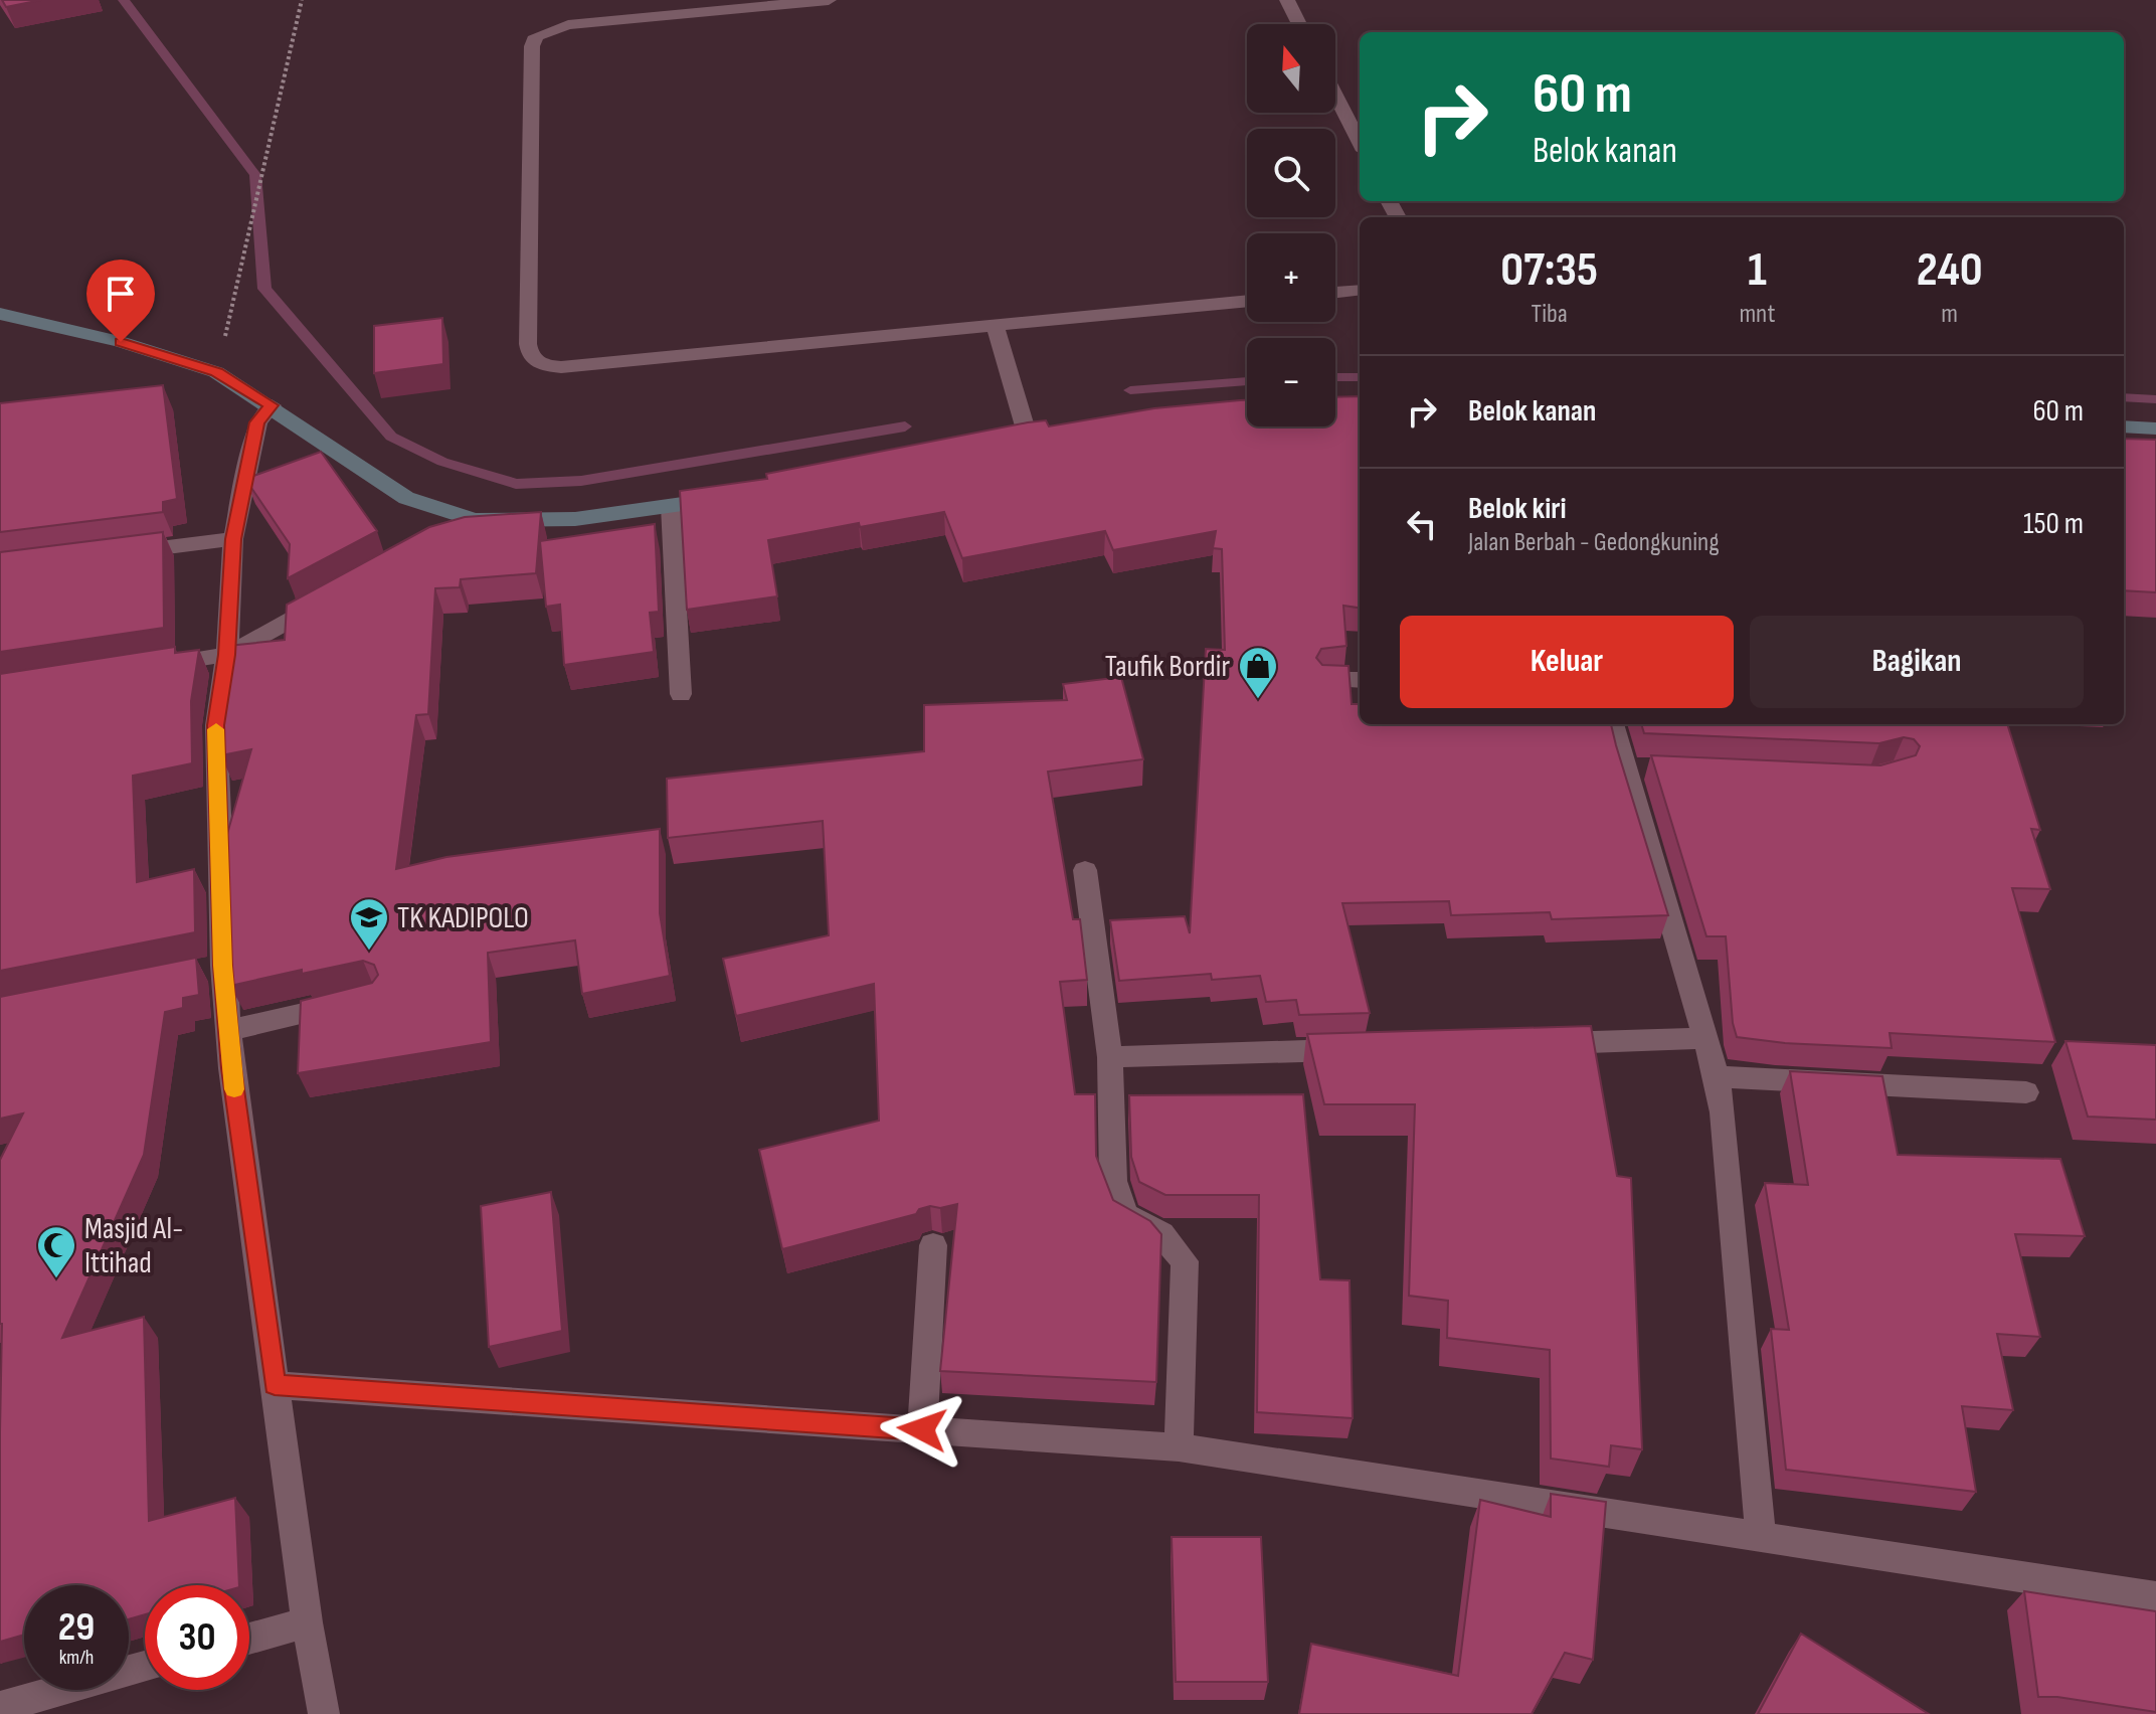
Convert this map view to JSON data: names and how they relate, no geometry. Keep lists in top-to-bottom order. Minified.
{"places":{"shop":["Taufik Bordir"],"school or university":["TK KADIPOLO"],"mosque":["Masjid Al- Ittihad"]},"north":"top","page":{"map_buttons":["+","−"],"turn":["60 m","Belok kanan"],"eta":["07:35","Tiba","1","mnt","240","m"],"list":[{"name":"Belok kanan","value":"60 m"},{"name":"Belok kiri","note":"Jalan Berbah - Gedongkuning","value":"150 m"}],"buttons":["Keluar","Bagikan"],"speed":"29 km/h","limit":"30"}}
